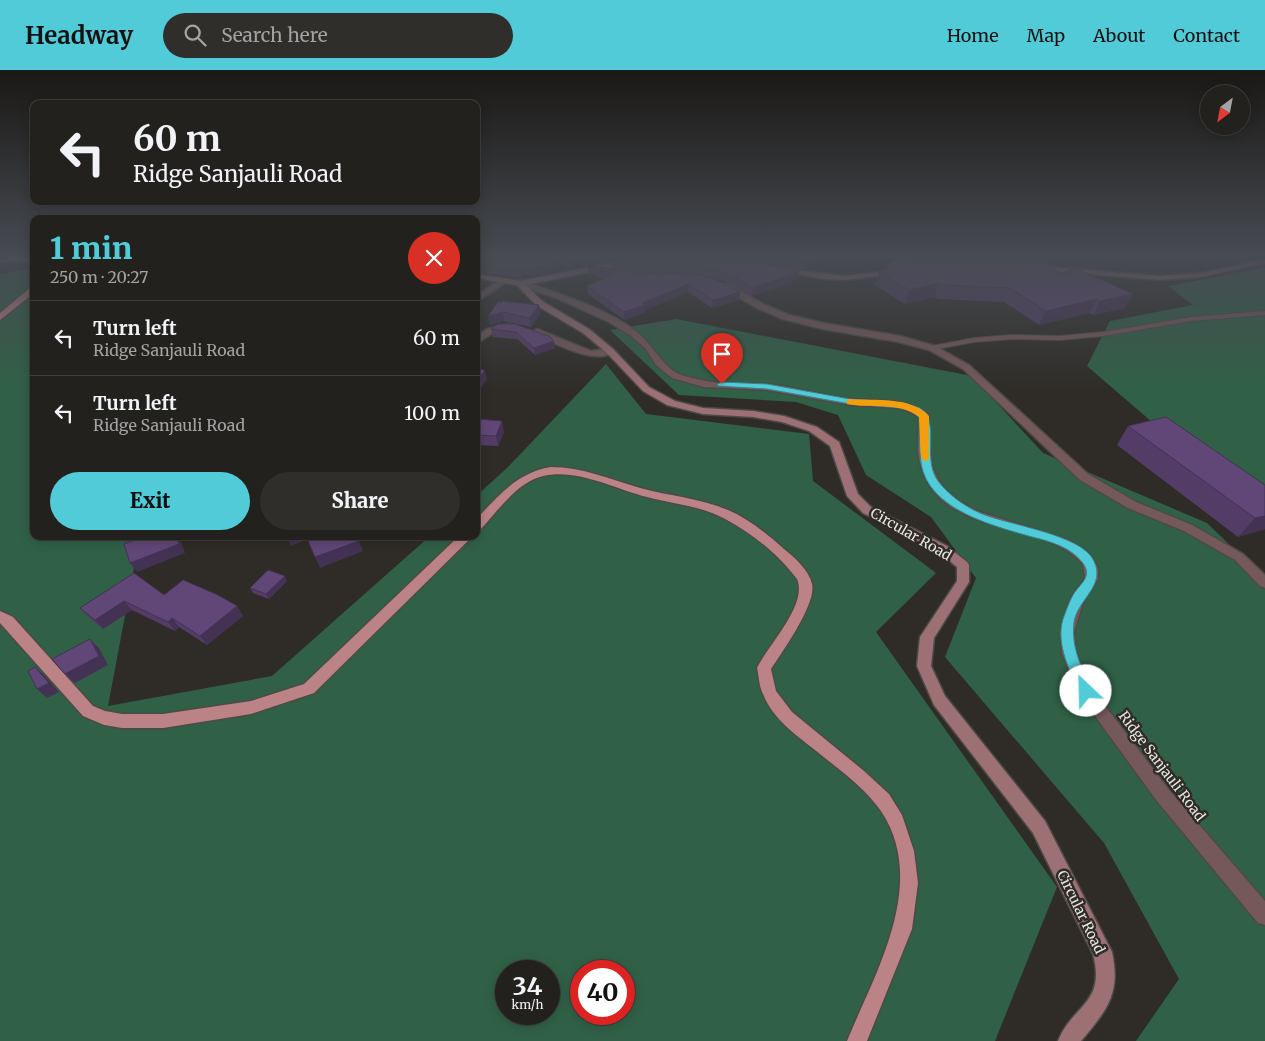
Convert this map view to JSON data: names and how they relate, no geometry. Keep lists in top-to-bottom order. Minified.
{"streets":{"main road":["Circular Road"],"street":["Ridge Sanjauli Road"]},"north":"bottom left","page":{"header":"Headway","search":"Search here","nav":["Home","Map","About","Contact"],"turn":["60 m","Ridge Sanjauli Road"],"heading":["1 min","250 m · 20:27"],"list":[{"name":"Turn left","note":"Ridge Sanjauli Road","value":"60 m"},{"name":"Turn left","note":"Ridge Sanjauli Road","value":"100 m"}],"buttons":["Exit","Share"],"speed":"34 km/h","limit":"40"}}
